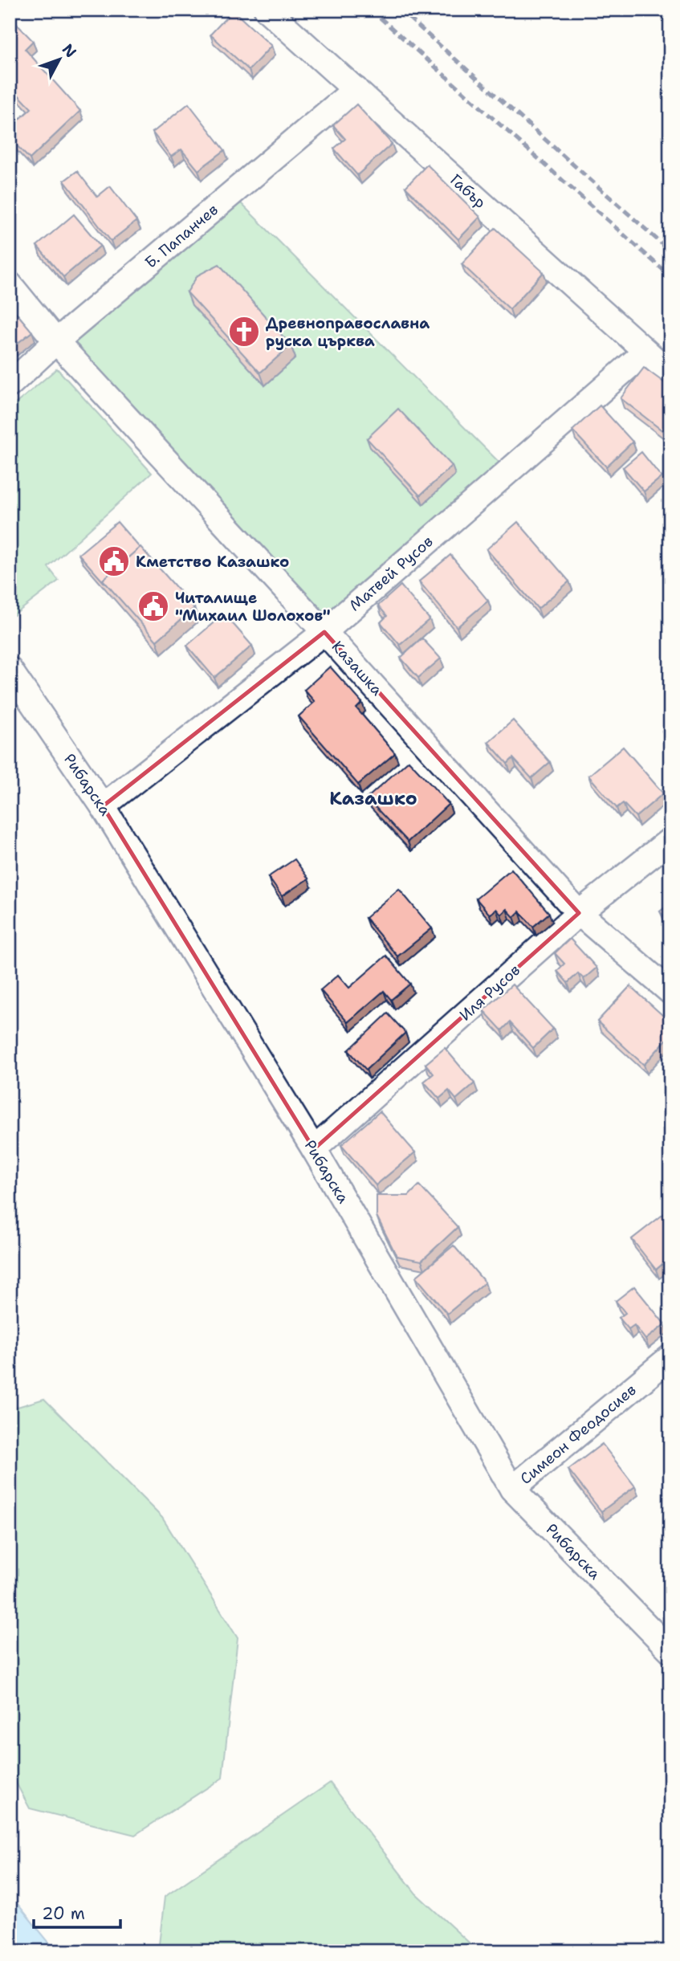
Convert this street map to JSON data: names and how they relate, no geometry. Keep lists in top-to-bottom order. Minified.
{"streets":{"street":["Габър","Б. Папанчев","Матвей Русов","Казашка","Рибарска","Иля Русов","Симеон Феодосиев"]},"crossings":[["Габър","Б. Папанчев"],["Габър","Матвей Русов"],["Б. Папанчев","Казашка"],["Матвей Русов","Казашка"],["Матвей Русов","Рибарска"],["Казашка","Иля Русов"],["Рибарска","Иля Русов"],["Рибарска","Симеон Феодосиев"]],"districts":["Казашко"],"places":{"church":["Древноправославна руска църква"],"public building":["Кметство Казашко","Читалище \"Михаил Шолохов\""]},"scale_bar":"20 m","north":"top right"}
